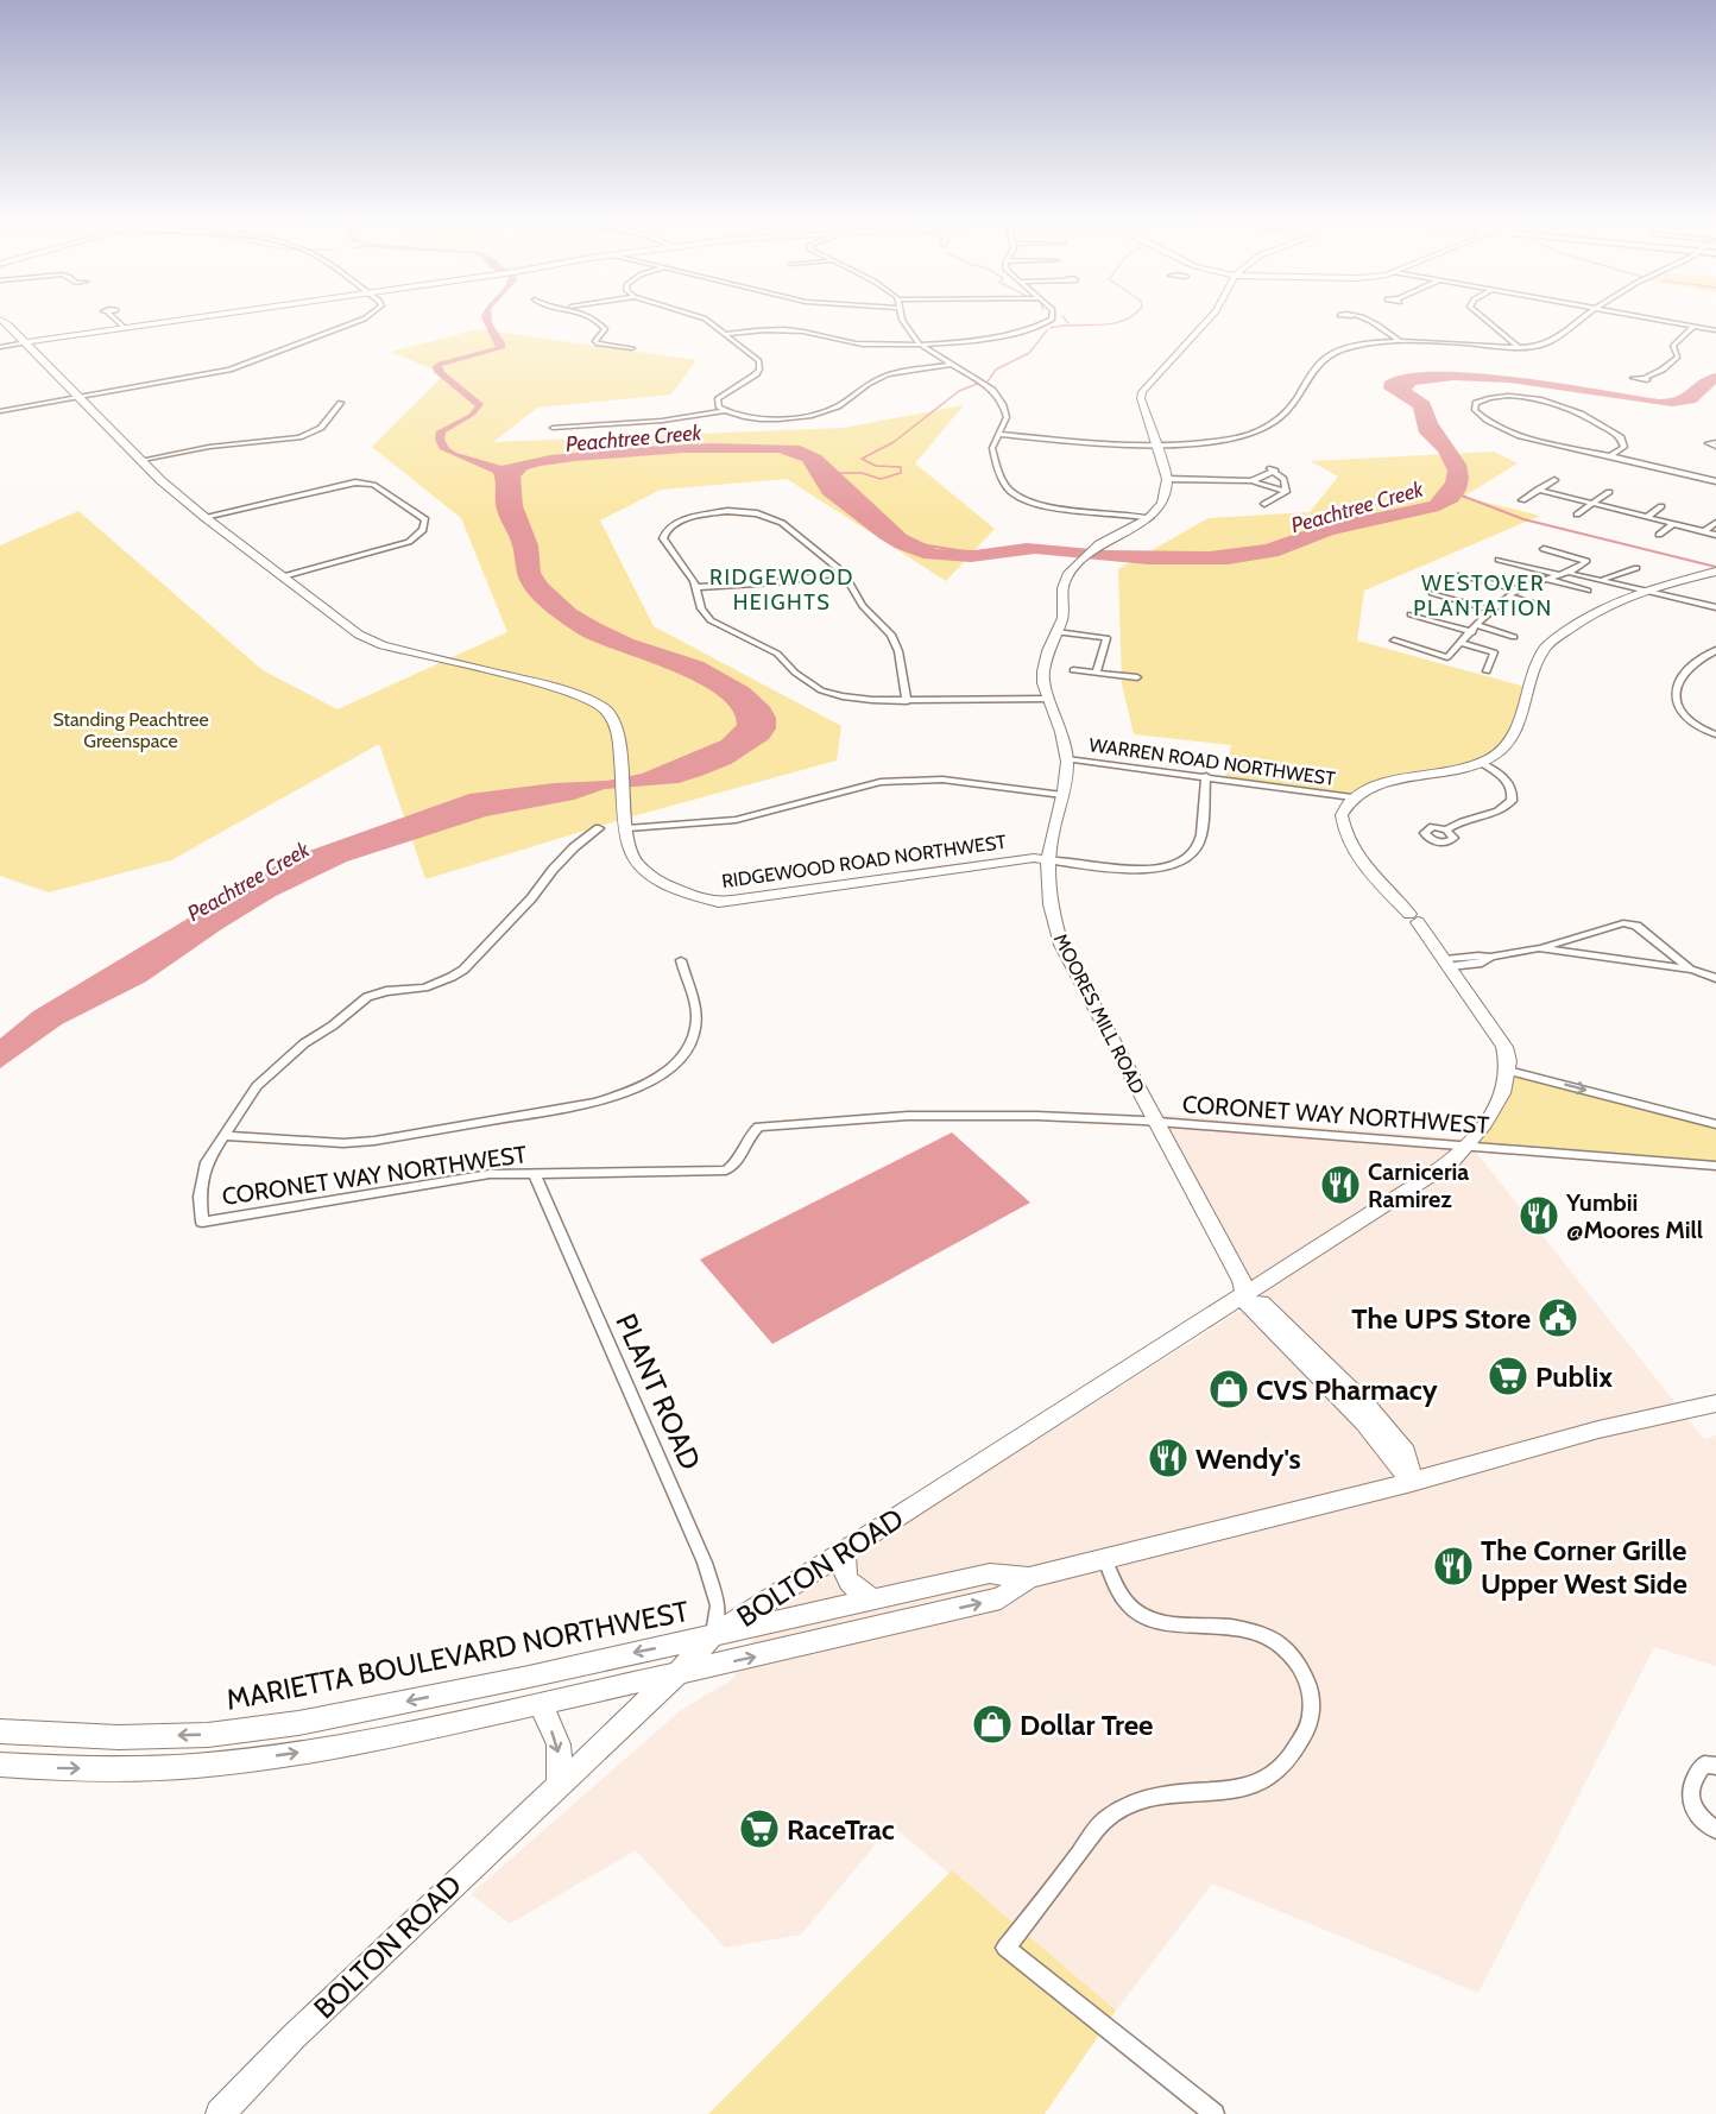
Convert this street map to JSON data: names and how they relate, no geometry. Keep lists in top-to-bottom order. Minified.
{"streets":{"street":["WARREN ROAD NORTHWEST","RIDGEWOOD ROAD NORTHWEST","MOORES MILL ROAD","CORONET WAY NORTHWEST","PLANT ROAD","BOLTON ROAD","MARIETTA BOULEVARD NORTHWEST"]},"crossings":[["WARREN ROAD NORTHWEST","RIDGEWOOD ROAD NORTHWEST"],["WARREN ROAD NORTHWEST","MOORES MILL ROAD"],["RIDGEWOOD ROAD NORTHWEST","MOORES MILL ROAD"],["MOORES MILL ROAD","CORONET WAY NORTHWEST"],["MOORES MILL ROAD","BOLTON ROAD"],["CORONET WAY NORTHWEST","PLANT ROAD"],["CORONET WAY NORTHWEST","BOLTON ROAD"],["PLANT ROAD","BOLTON ROAD"],["PLANT ROAD","MARIETTA BOULEVARD NORTHWEST"],["BOLTON ROAD","MARIETTA BOULEVARD NORTHWEST"]],"districts":["RIDGEWOOD HEIGHTS","WESTOVER PLANTATION"],"water":["Peachtree Creek"],"parks":["Standing Peachtree Greenspace"],"places":{"restaurant":["Carniceria Ramirez","Yumbii @Moores Mill","Wendy's","The Corner Grille Upper West Side"],"public building":["The UPS Store"],"supermarket":["Publix","RaceTrac"],"shop":["CVS Pharmacy","Dollar Tree"]}}
